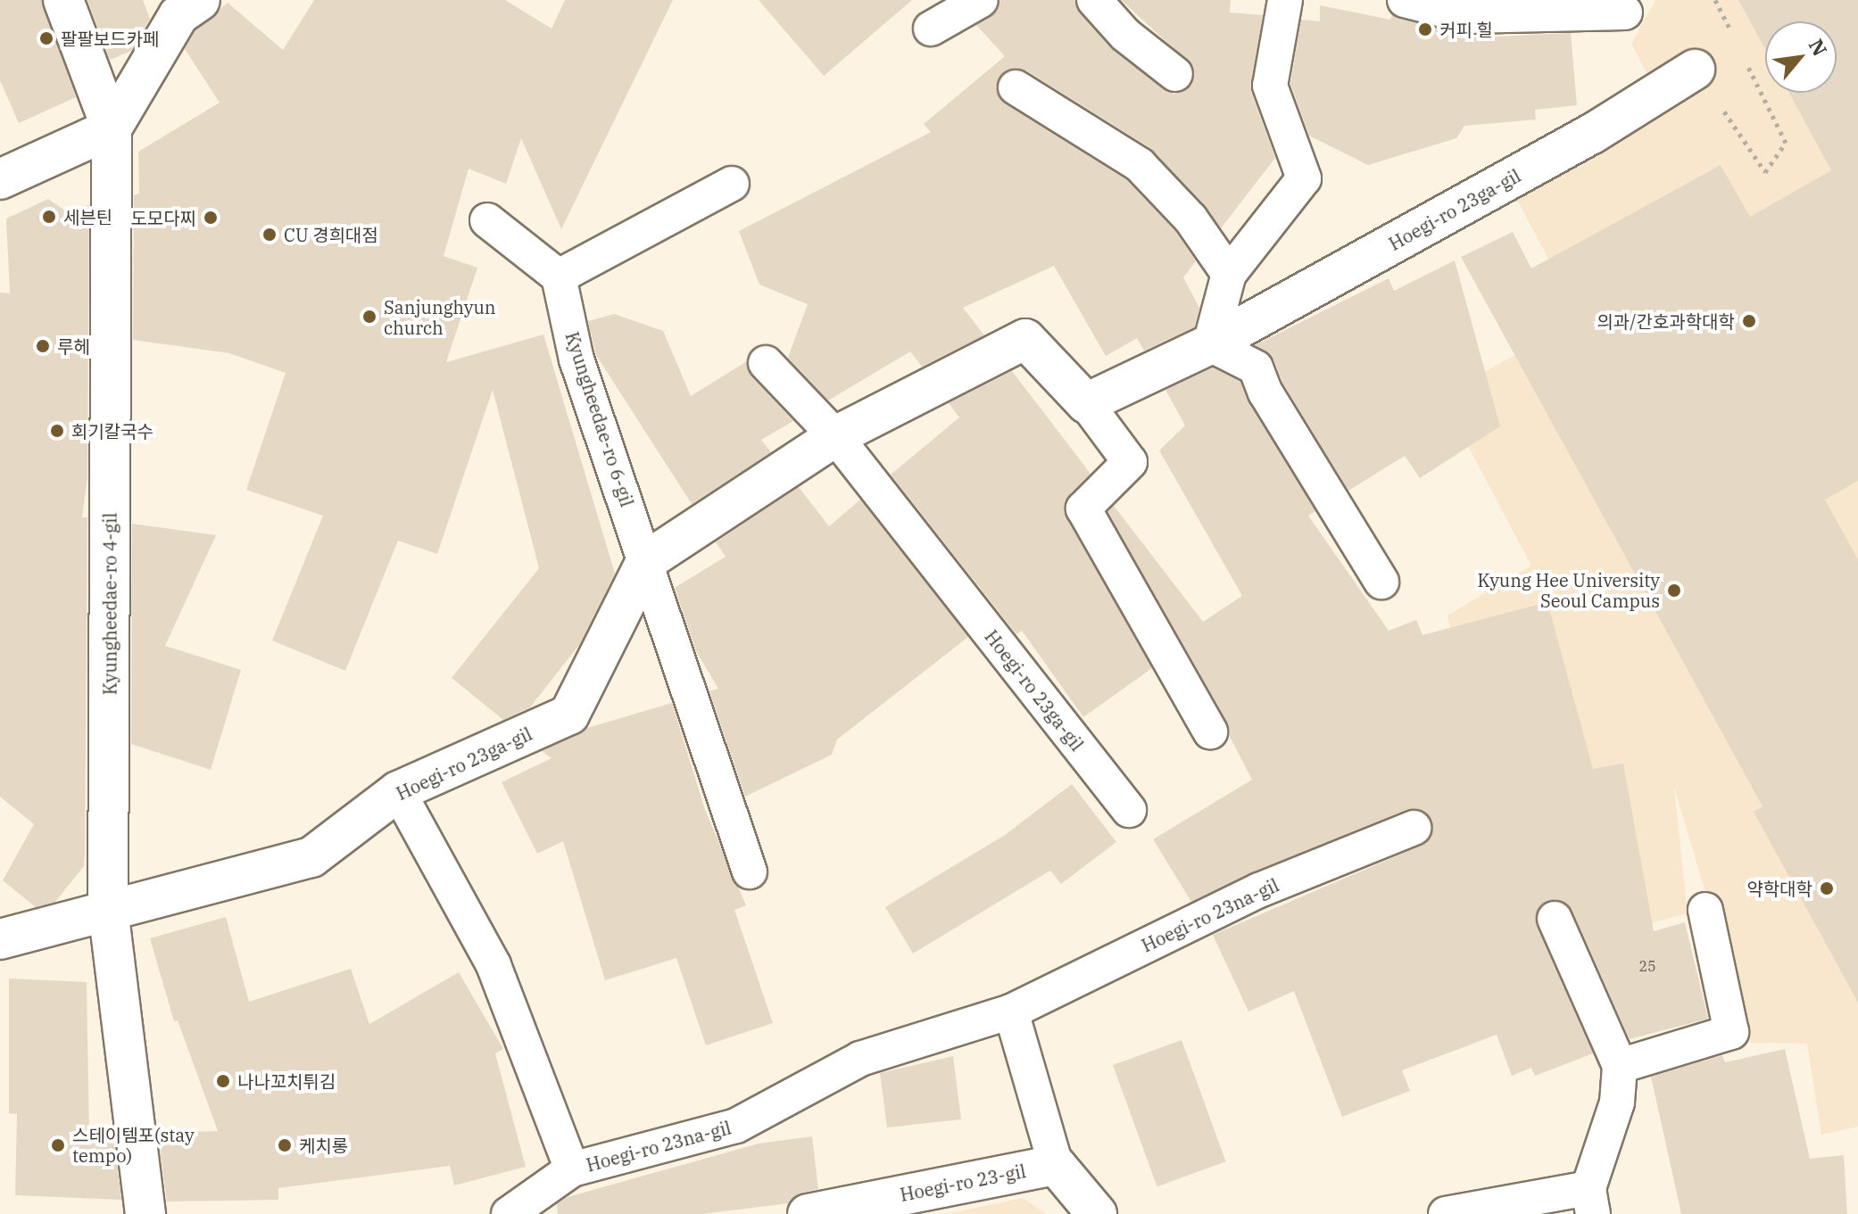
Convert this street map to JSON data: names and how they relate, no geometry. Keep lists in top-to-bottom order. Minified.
{"streets":{"street":["Hoegi-ro 23ga-gil","Kyungheedae-ro 4-gil","Hoegi-ro 23-gil"],"lane":["Kyungheedae-ro 6-gil","Hoegi-ro 23na-gil"]},"crossings":[["Hoegi-ro 23ga-gil","Kyungheedae-ro 6-gil"],["Hoegi-ro 23ga-gil","Kyungheedae-ro 4-gil"],["Hoegi-ro 23ga-gil","Hoegi-ro 23na-gil"]],"places":["커피 힐","팔팔보드카페","세븐틴","도모다찌","CU 경희대점","Sanjunghyun church","의과/간호과학대학","루헤","회기칼국수","Kyung Hee University Seoul Campus","약학대학","나나꼬치튀김","스테이템포(stay tempo)","케치롱"],"house_numbers":["25"],"north":"top right"}
